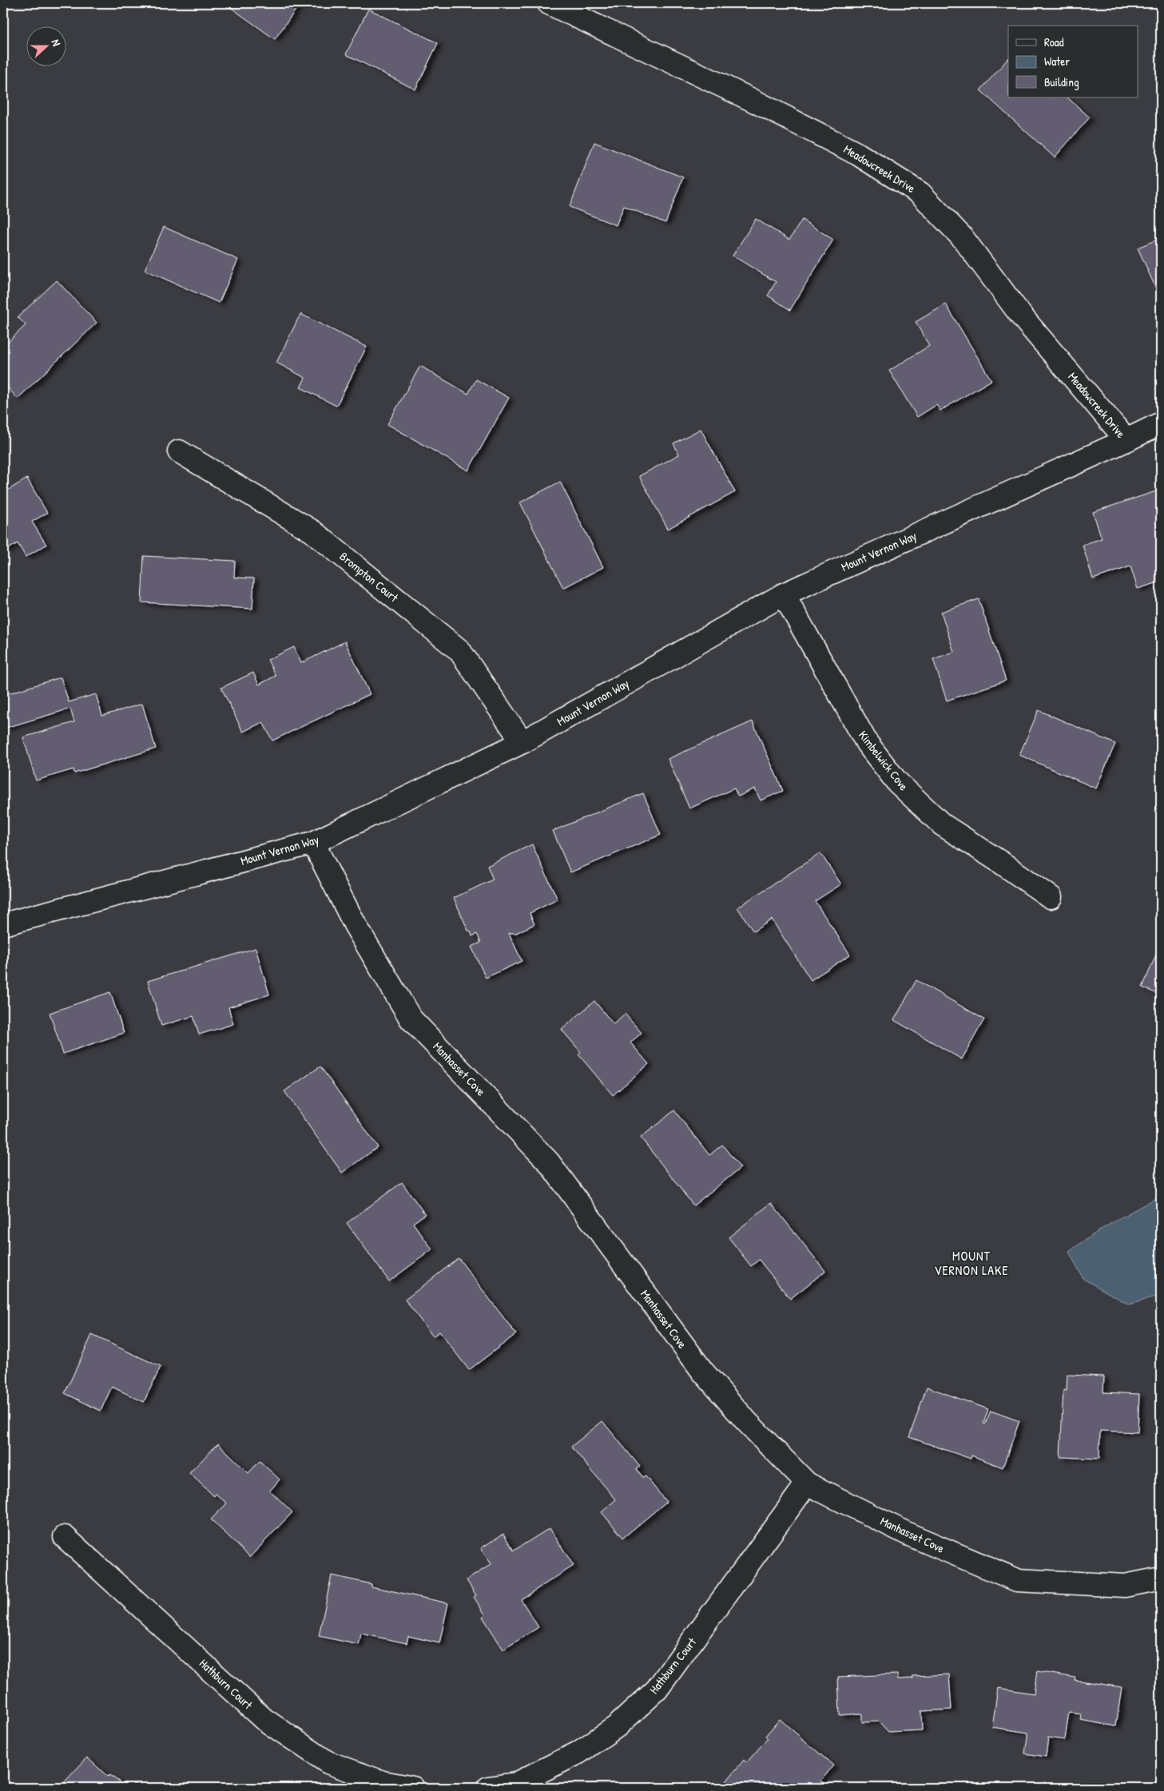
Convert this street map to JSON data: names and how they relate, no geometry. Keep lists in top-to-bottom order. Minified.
{"streets":{"street":["Meadowcreek Drive","Mount Vernon Way","Brompton Court","Kimbelwick Cove","Manhasset Cove","Hathburn Court"]},"crossings":[["Meadowcreek Drive","Mount Vernon Way"],["Mount Vernon Way","Brompton Court"],["Mount Vernon Way","Kimbelwick Cove"],["Mount Vernon Way","Manhasset Cove"],["Manhasset Cove","Hathburn Court"]],"districts":["MOUNT VERNON LAKE"],"legend":["Road","Water","Building"],"north":"right"}
